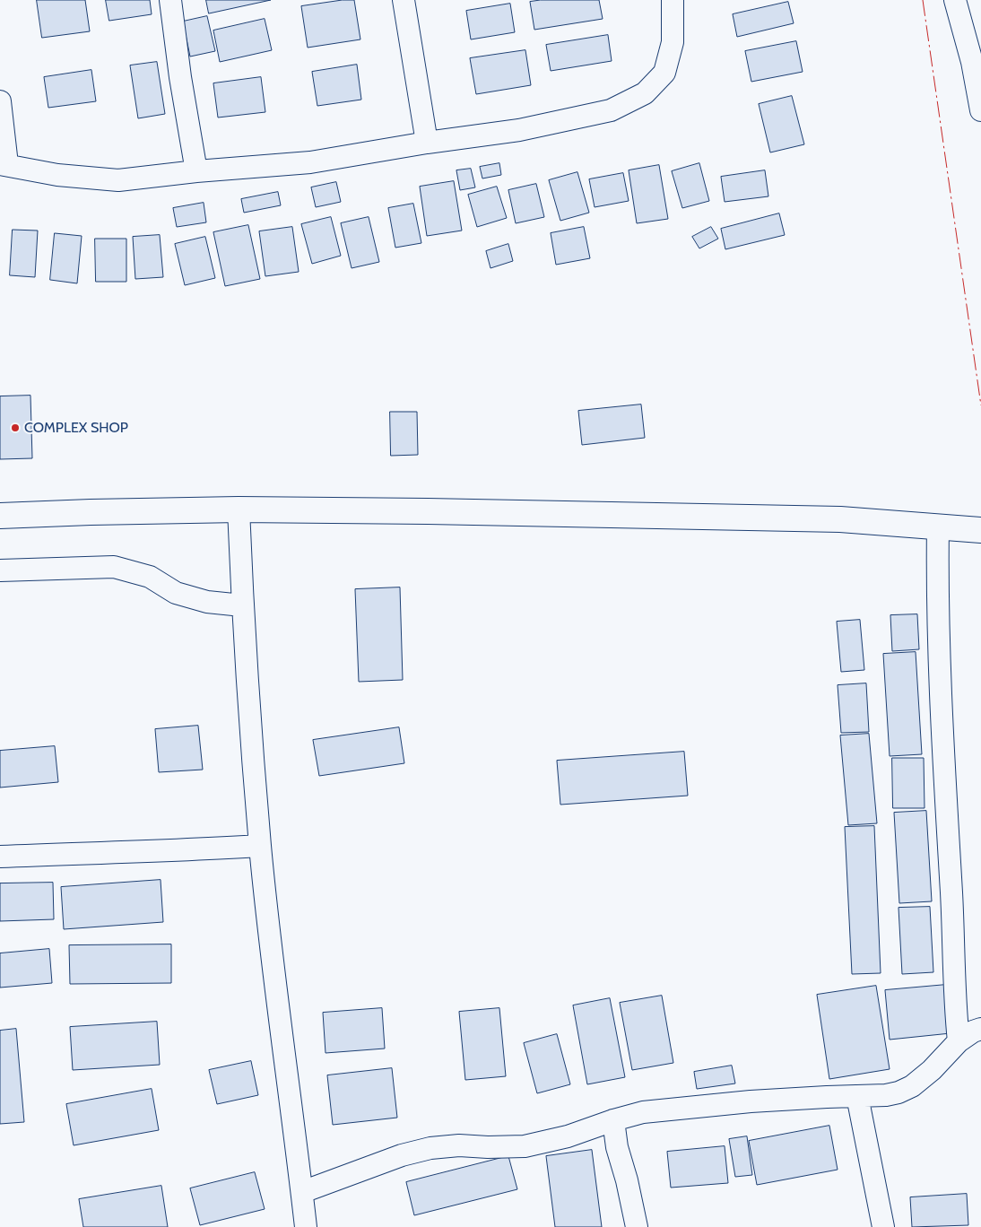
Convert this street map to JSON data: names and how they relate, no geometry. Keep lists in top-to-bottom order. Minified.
{"places":["COMPLEX SHOP"]}
